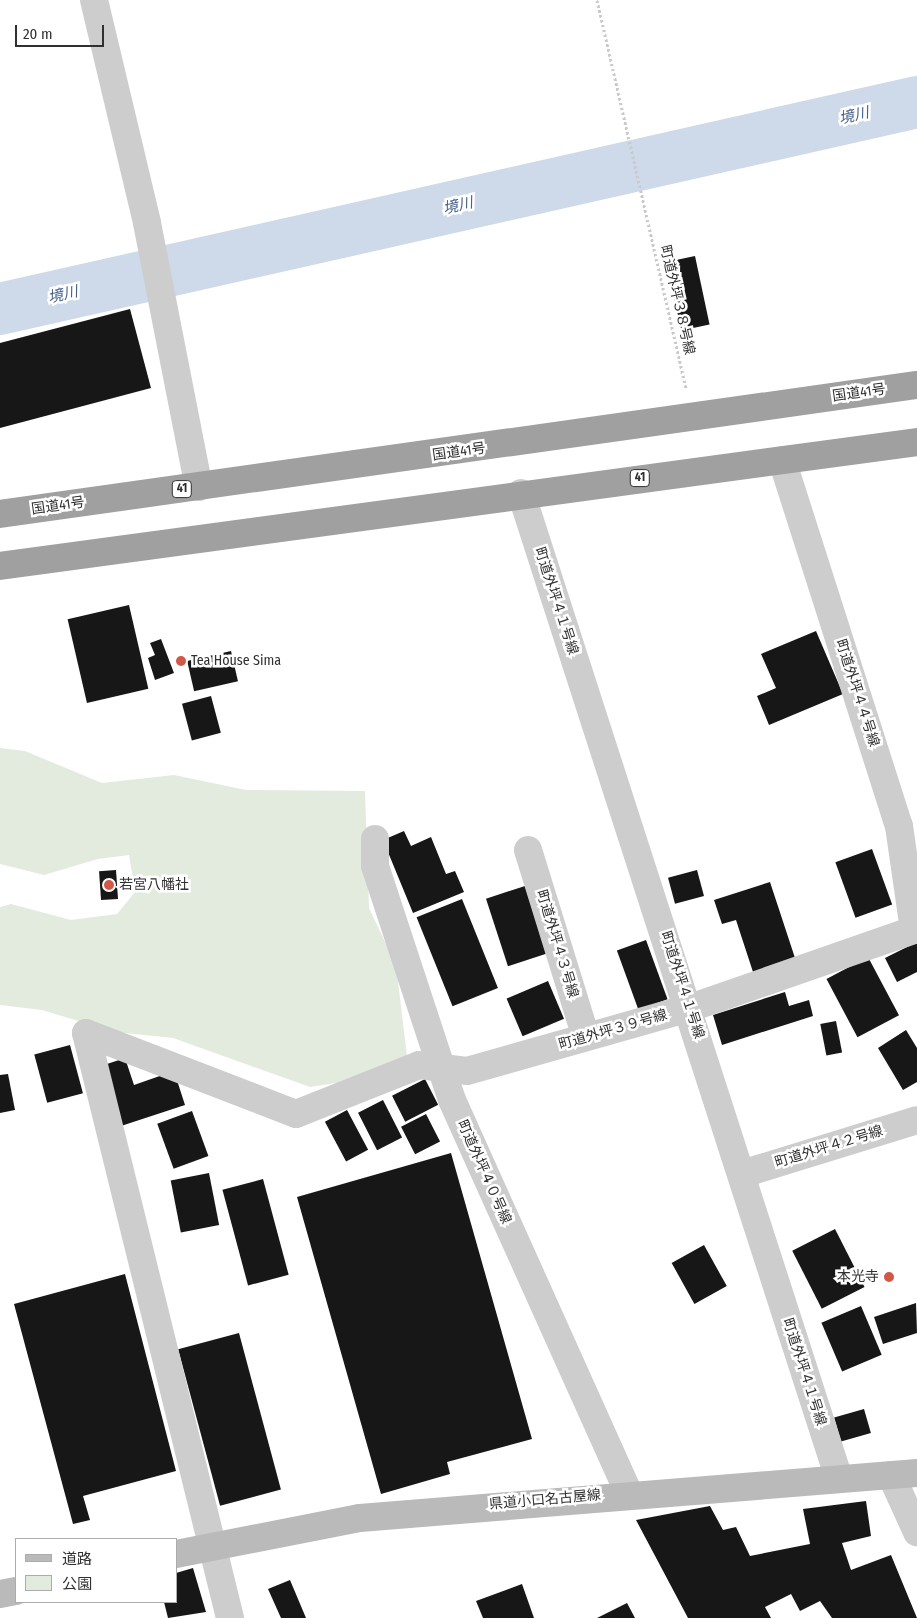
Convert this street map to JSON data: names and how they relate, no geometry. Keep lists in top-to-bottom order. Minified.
{"streets":{"highway":["国道41号","41"],"main road":["県道小口名古屋線"],"street":["町道外坪４１号線","町道外坪４４号線","町道外坪４３号線","町道外坪３９号線","町道外坪４２号線","町道外坪４０号線"],"path":["町道外坪３８号線"]},"crossings":[["町道外坪３８号線","国道41号"],["41","町道外坪４１号線"],["41","町道外坪４４号線"],["町道外坪４１号線","町道外坪３９号線"],["町道外坪４１号線","町道外坪４２号線"],["町道外坪４１号線","県道小口名古屋線"],["町道外坪４４号線","町道外坪３９号線"],["町道外坪４３号線","町道外坪３９号線"],["町道外坪３９号線","町道外坪４０号線"],["町道外坪４０号線","県道小口名古屋線"]],"water":["境川"],"places":["Tea House Sima","若宮八幡社","本光寺"],"legend":["道路","公園"],"scale_bar":"20 m"}
